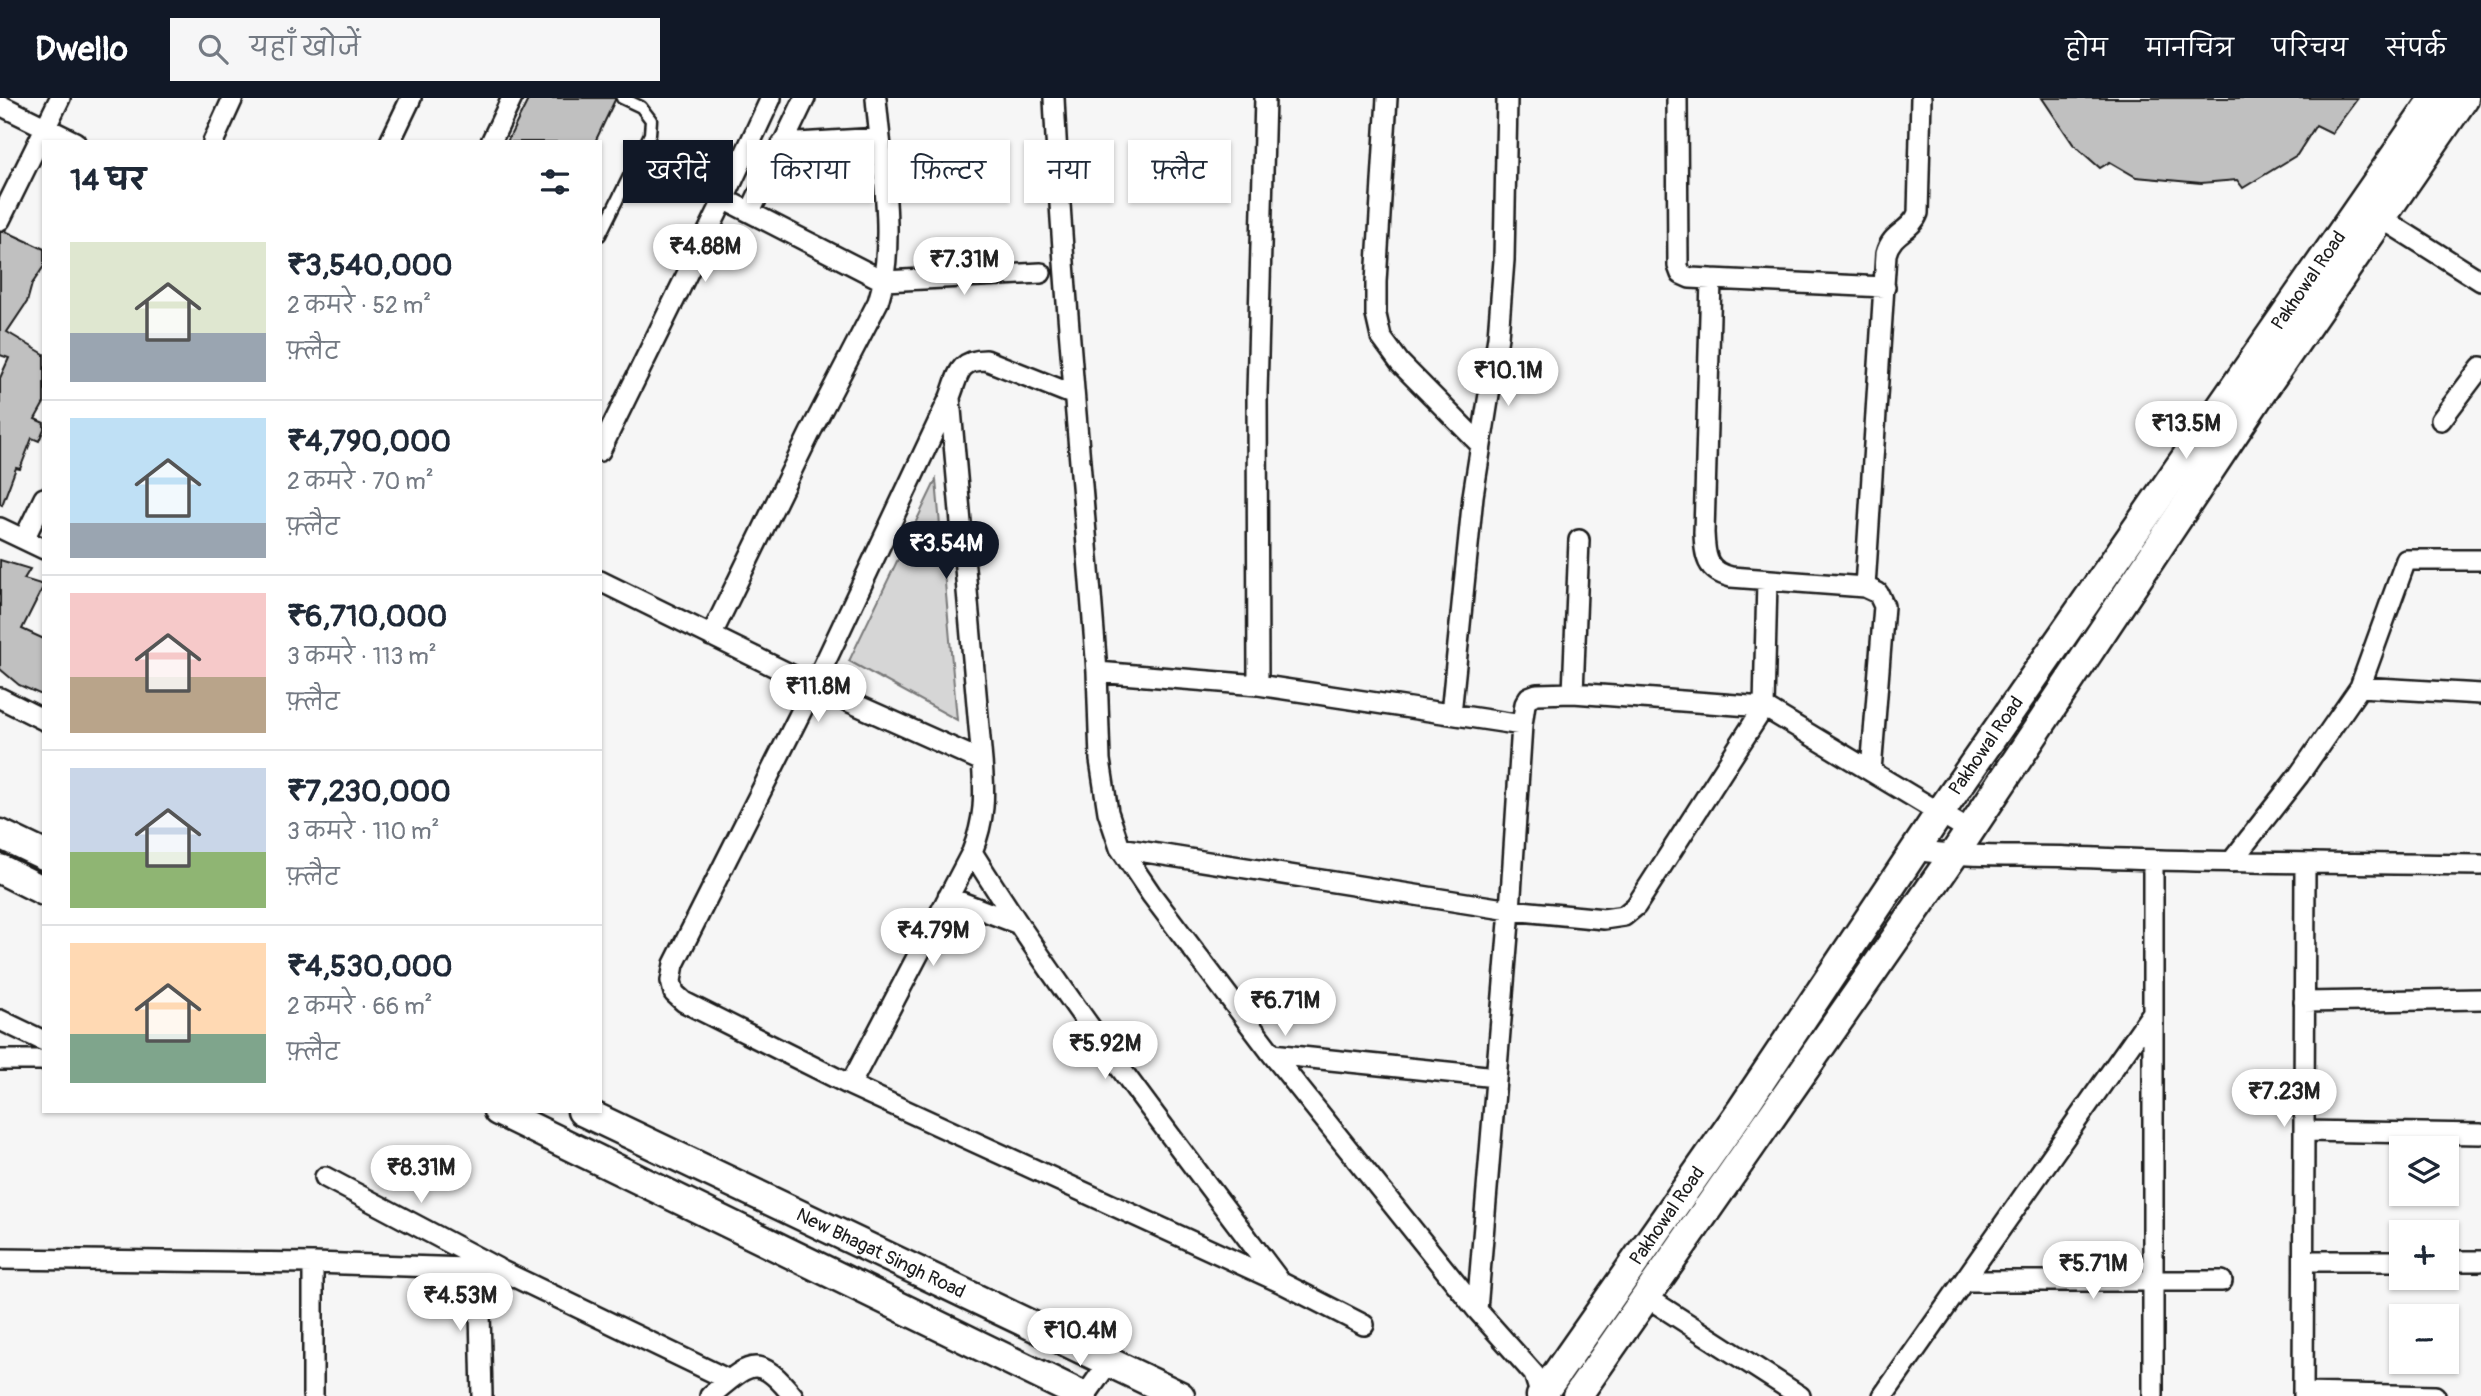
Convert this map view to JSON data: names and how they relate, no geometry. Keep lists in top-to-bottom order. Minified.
{"streets":{"street":["Pakhowal Road","New Bhagat Singh Road"]},"page":{"header":"Dwello","search":"यहाँ खोजें","nav":["होम","मानचित्र","परिचय","संपर्क"],"chip":["खरीदें","किराया","फ़िल्टर","नया","फ़्लैट"],"heading":"14 घर","price":["₹4.88M","₹7.31M","₹10.1M","₹13.5M","₹3.54M","₹11.8M","₹4.79M","₹6.71M","₹5.92M","₹7.23M","₹8.31M","₹5.71M","₹4.53M","₹10.4M"],"list":[{"name":"₹3,540,000","note":"2 कमरे · 52 m² · फ़्लैट"},{"name":"₹4,790,000","note":"2 कमरे · 70 m² · फ़्लैट"},{"name":"₹6,710,000","note":"3 कमरे · 113 m² · फ़्लैट"},{"name":"₹7,230,000","note":"3 कमरे · 110 m² · फ़्लैट"},{"name":"₹4,530,000","note":"2 कमरे · 66 m² · फ़्लैट"}],"map_buttons":["+","−"]}}
